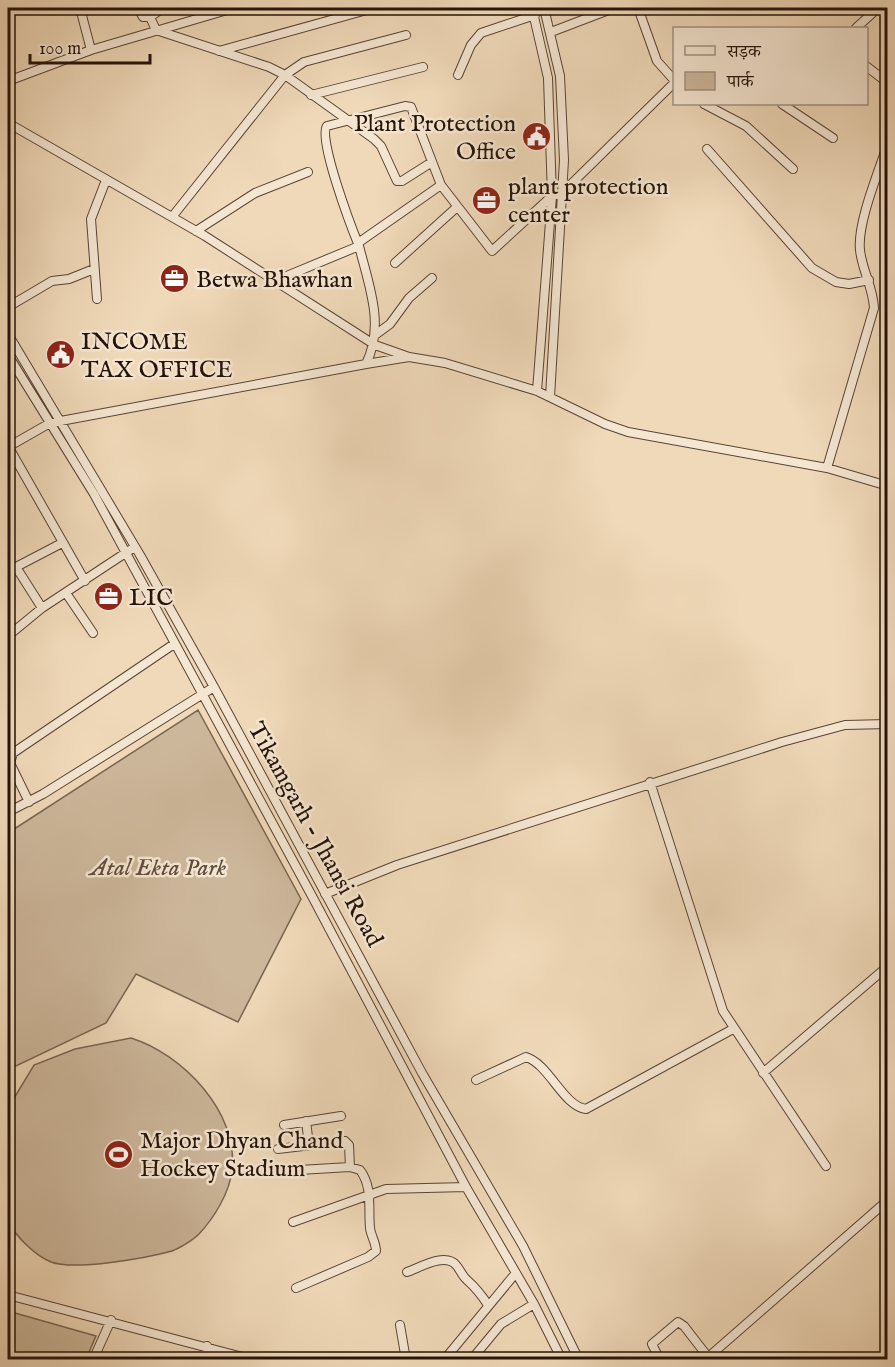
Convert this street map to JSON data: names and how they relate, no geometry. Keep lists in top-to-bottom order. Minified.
{"streets":{"street":["Tikamgarh - Jhansi Road"]},"parks":["Atal Ekta Park"],"places":{"public building":["Plant Protection Office","INCOME TAX OFFICE"],"office":["plant protection center","Betwa Bhawhan","LIC"],"sports":["Major Dhyan Chand Hockey Stadium"]},"legend":["सड़क","पार्क"],"scale_bar":"100 m"}
